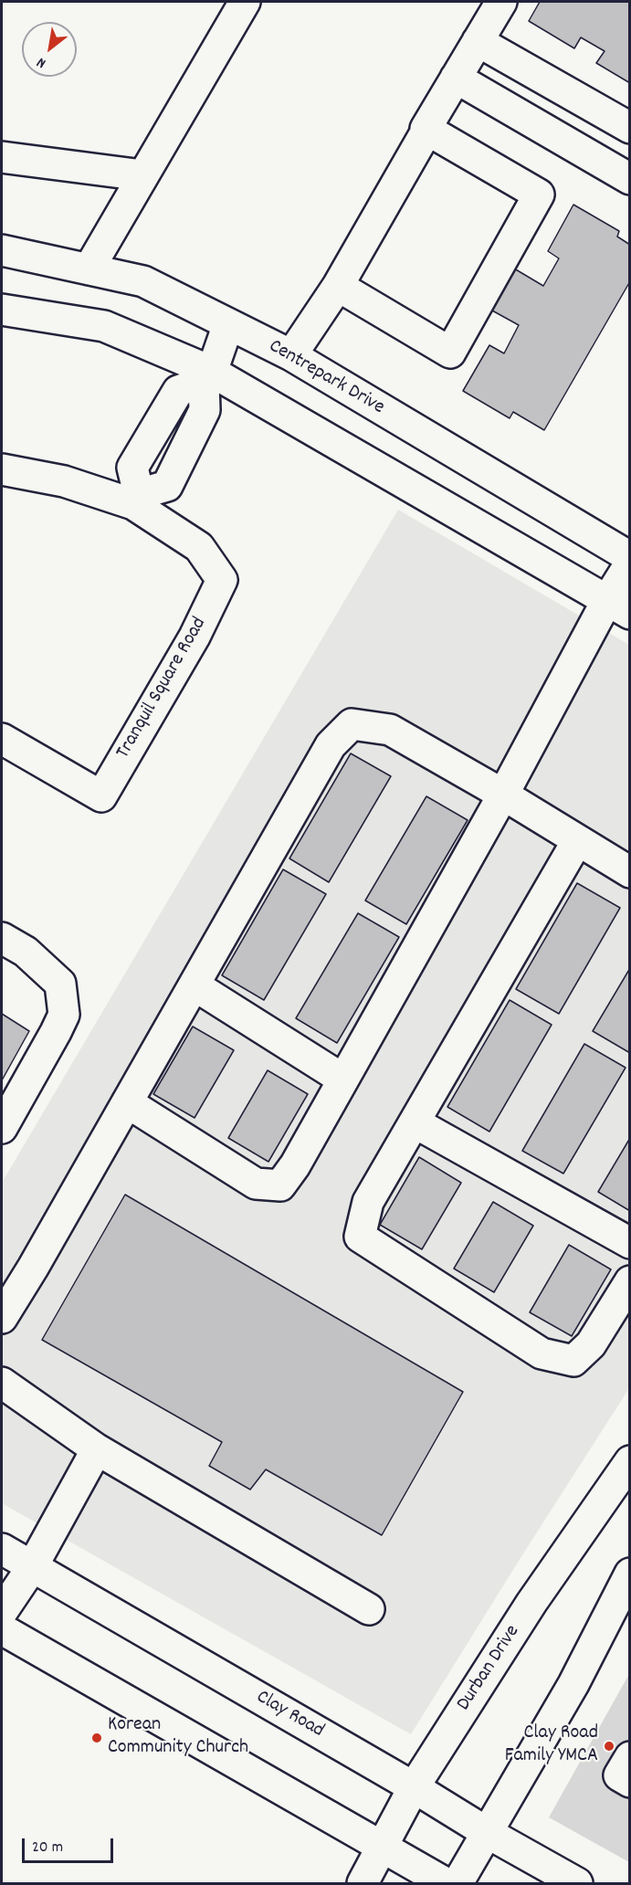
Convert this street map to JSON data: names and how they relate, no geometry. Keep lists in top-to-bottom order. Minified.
{"streets":{"street":["Centrepark Drive","Tranquil Square Road","Durban Drive","Clay Road"]},"crossings":[["Durban Drive","Clay Road"]],"places":["Korean Community Church","Clay Road Family YMCA"],"scale_bar":"20 m","north":"bottom left"}
